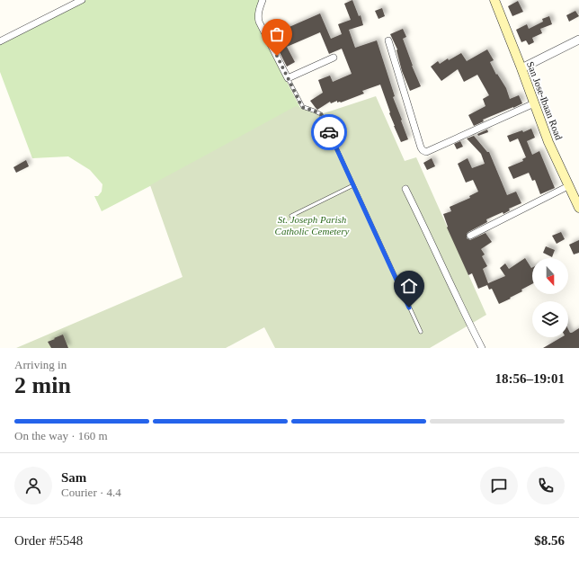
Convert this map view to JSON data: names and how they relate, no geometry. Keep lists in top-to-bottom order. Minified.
{"streets":{"main road":["San Jose-Ibaan Road"]},"parks":["St. Joseph Parish Catholic Cemetery"],"north":"bottom","page":{"heading":["2 min","Arriving in","18:56–19:01"],"panel":["Sam","Courier · 4.4","Order #5548","$8.56"],"bar":"On the way · 160 m"}}
